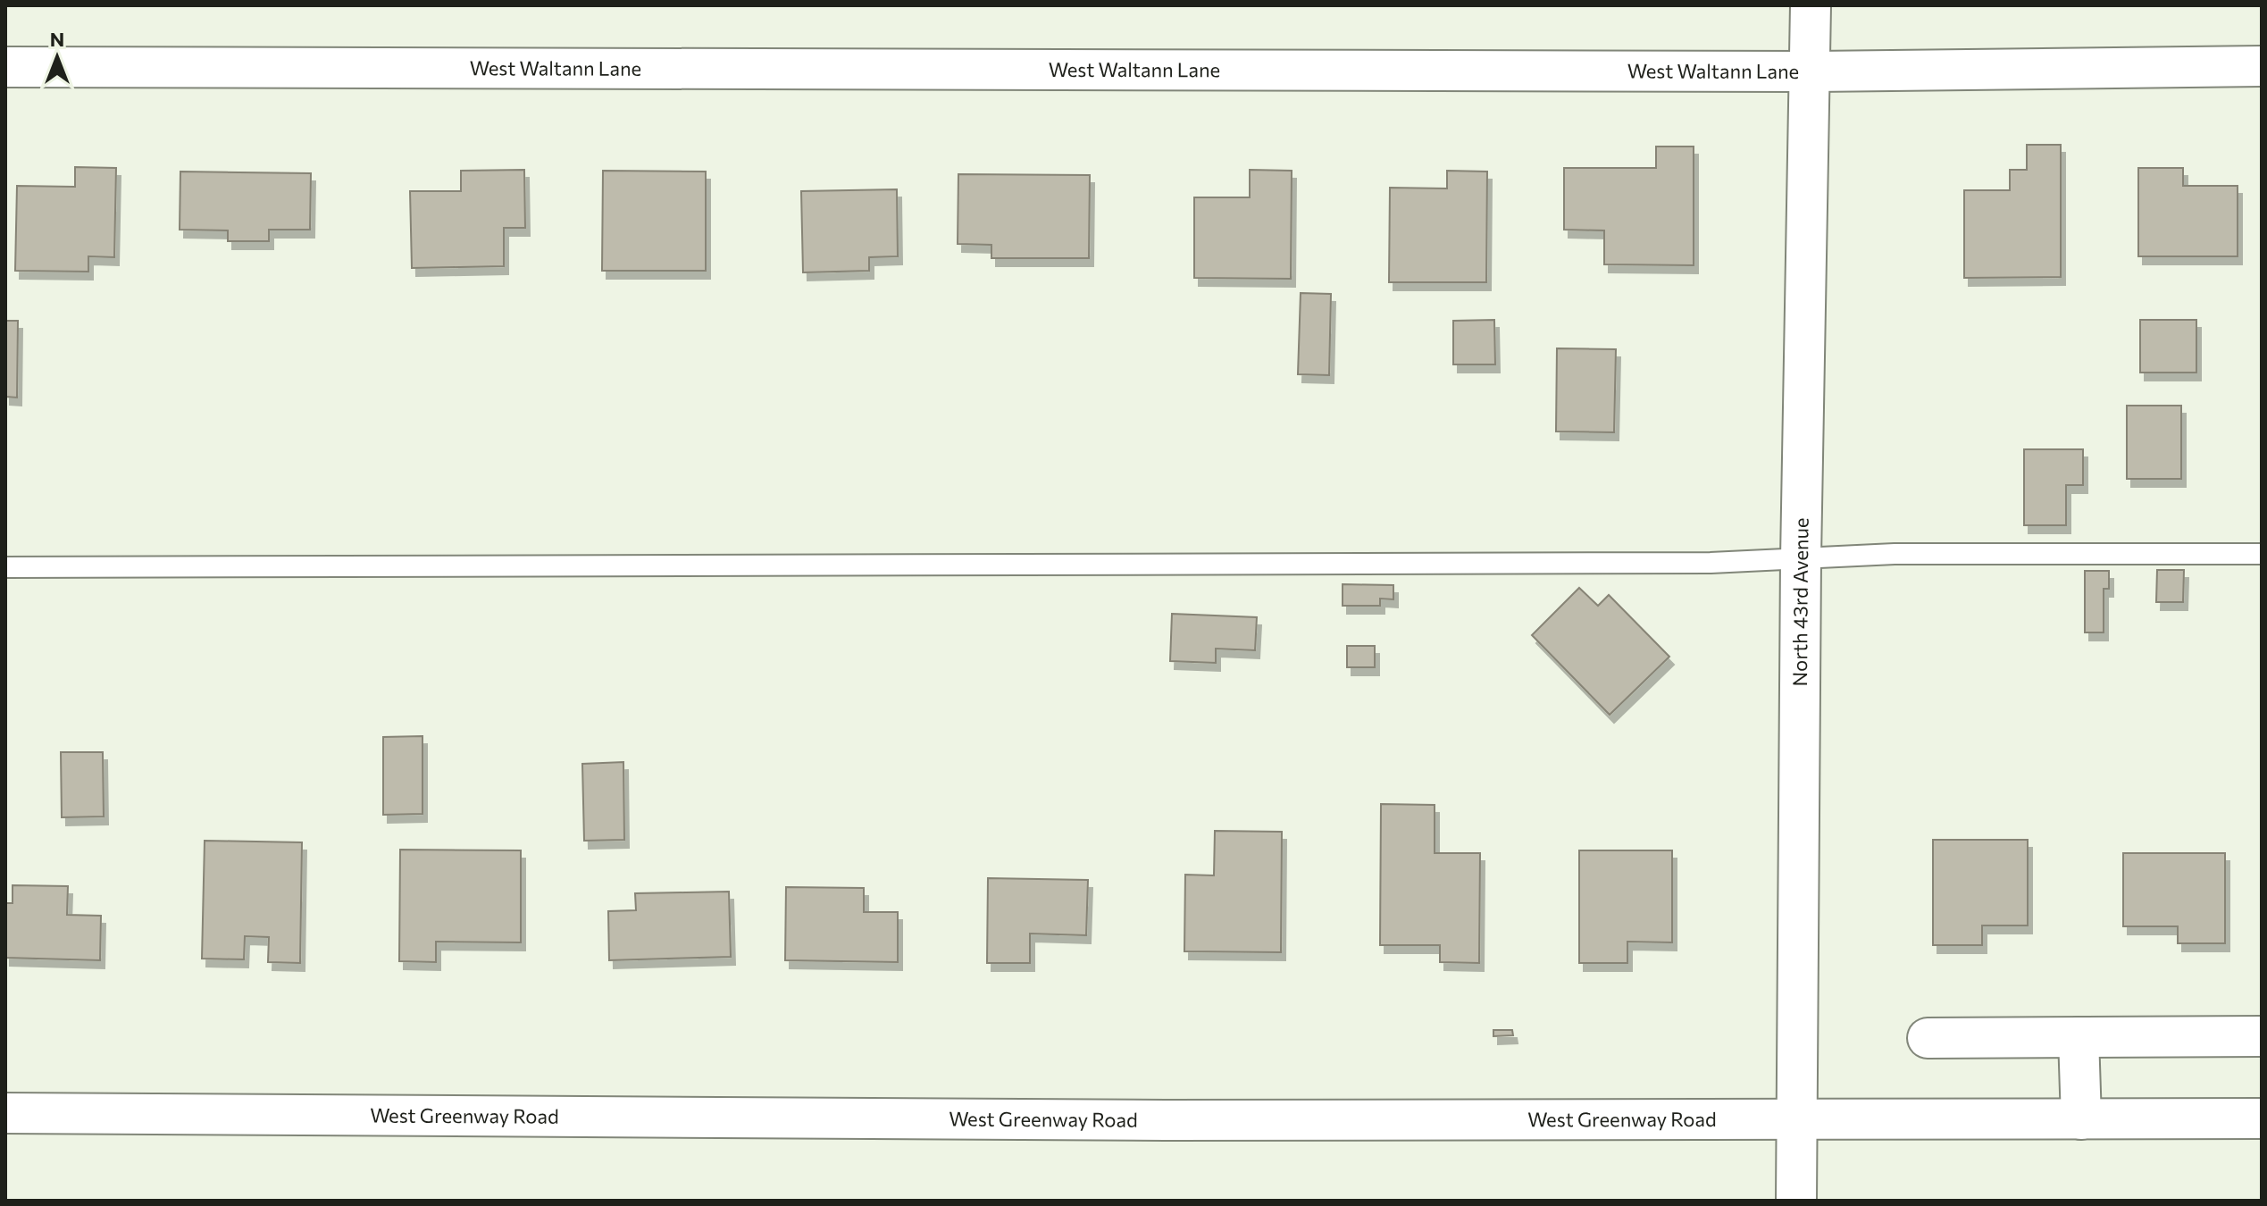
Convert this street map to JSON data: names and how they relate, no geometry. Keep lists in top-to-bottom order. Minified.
{"streets":{"main road":["West Waltann Lane","North 43rd Avenue","West Greenway Road"]},"crossings":[["West Waltann Lane","North 43rd Avenue"],["North 43rd Avenue","West Greenway Road"]],"north":"top"}
